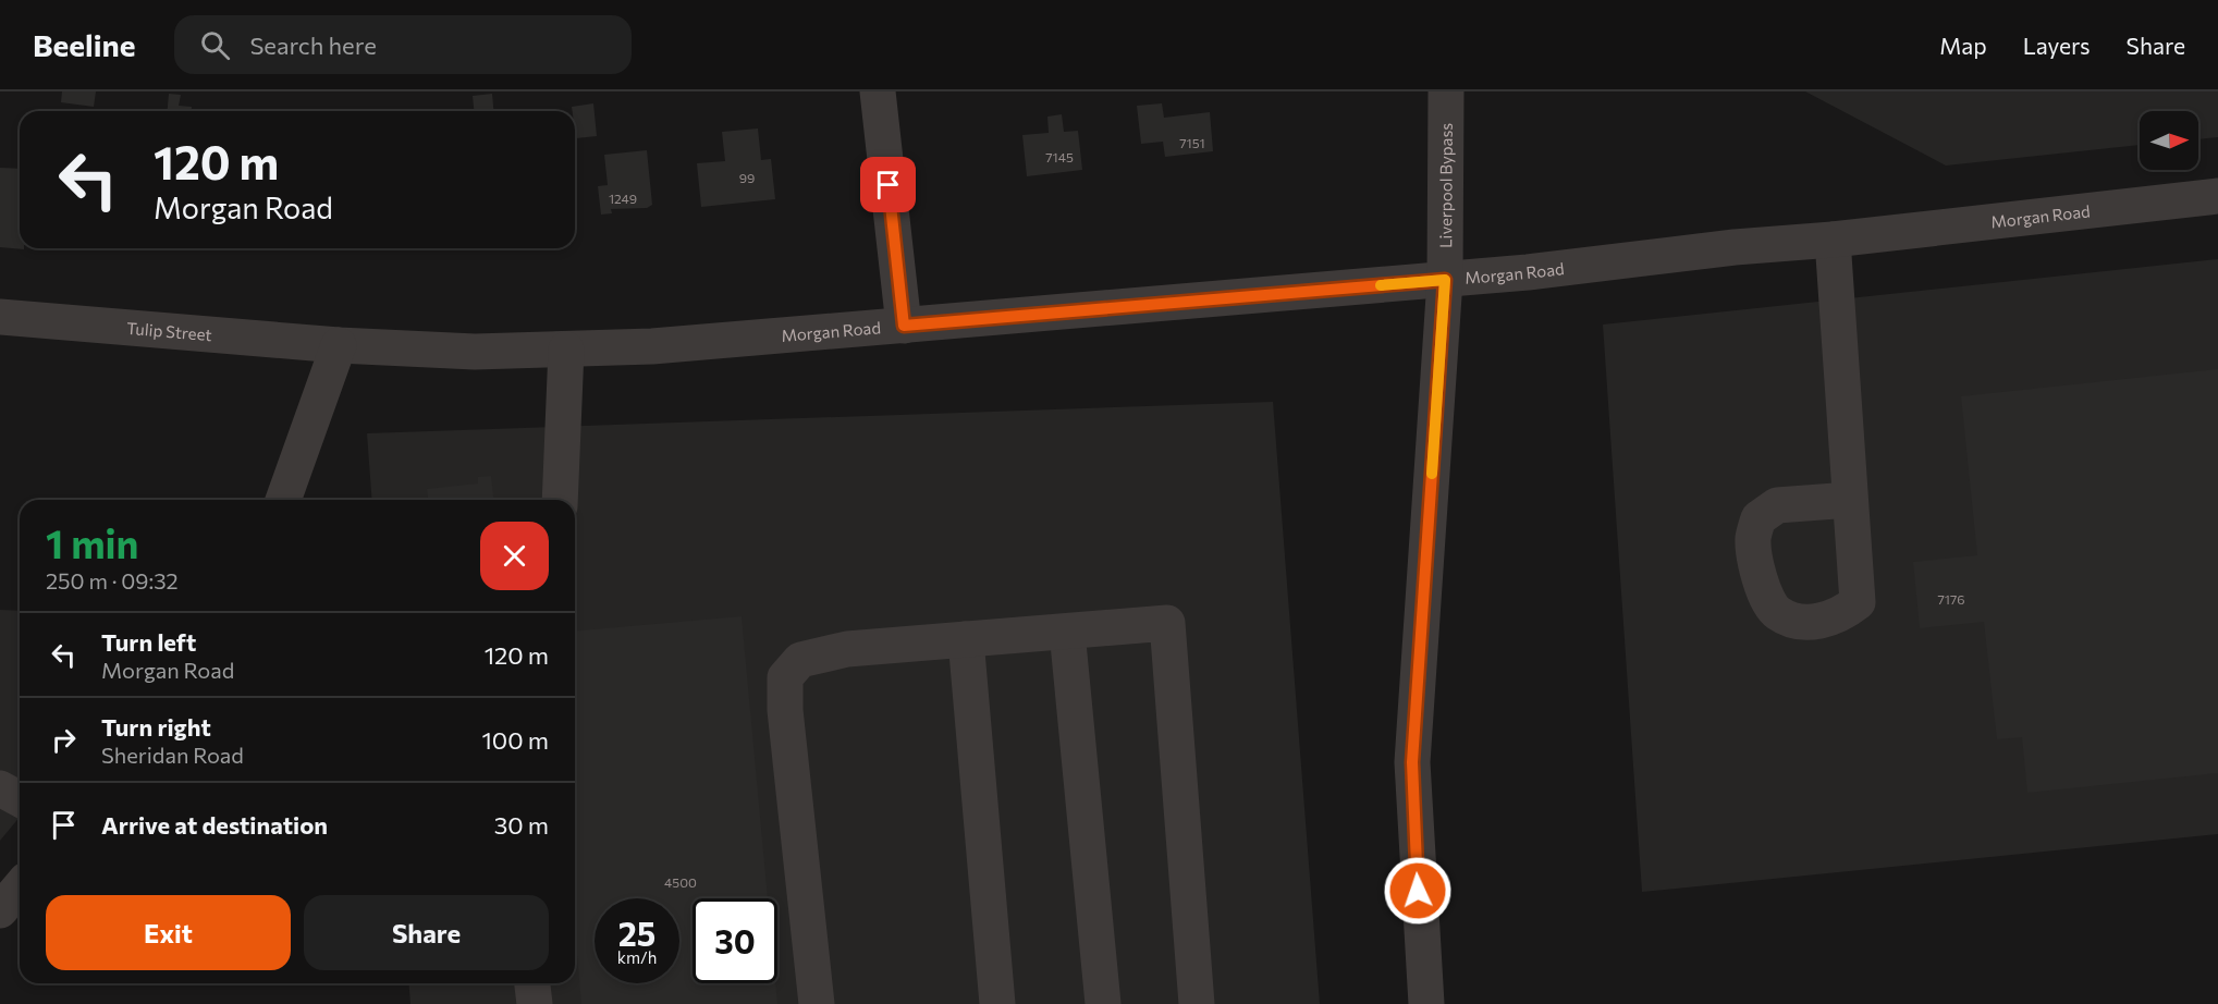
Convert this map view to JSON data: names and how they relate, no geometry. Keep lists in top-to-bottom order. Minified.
{"streets":{"street":["Liverpool Bypass","Morgan Road","Tulip Street"]},"crossings":[["Liverpool Bypass","Morgan Road"],["Morgan Road","Tulip Street"]],"house_numbers":["7151","7145","99","1249","7176","4500"],"north":"right","page":{"header":"Beeline","search":"Search here","nav":["Map","Layers","Share"],"turn":["120 m","Morgan Road"],"heading":["1 min","250 m · 09:32"],"list":[{"name":"Turn left","note":"Morgan Road","value":"120 m"},{"name":"Turn right","note":"Sheridan Road","value":"100 m"},{"name":"Arrive at destination","value":"30 m"}],"buttons":["Exit","Share"],"speed":"25 km/h","limit":"30"}}
